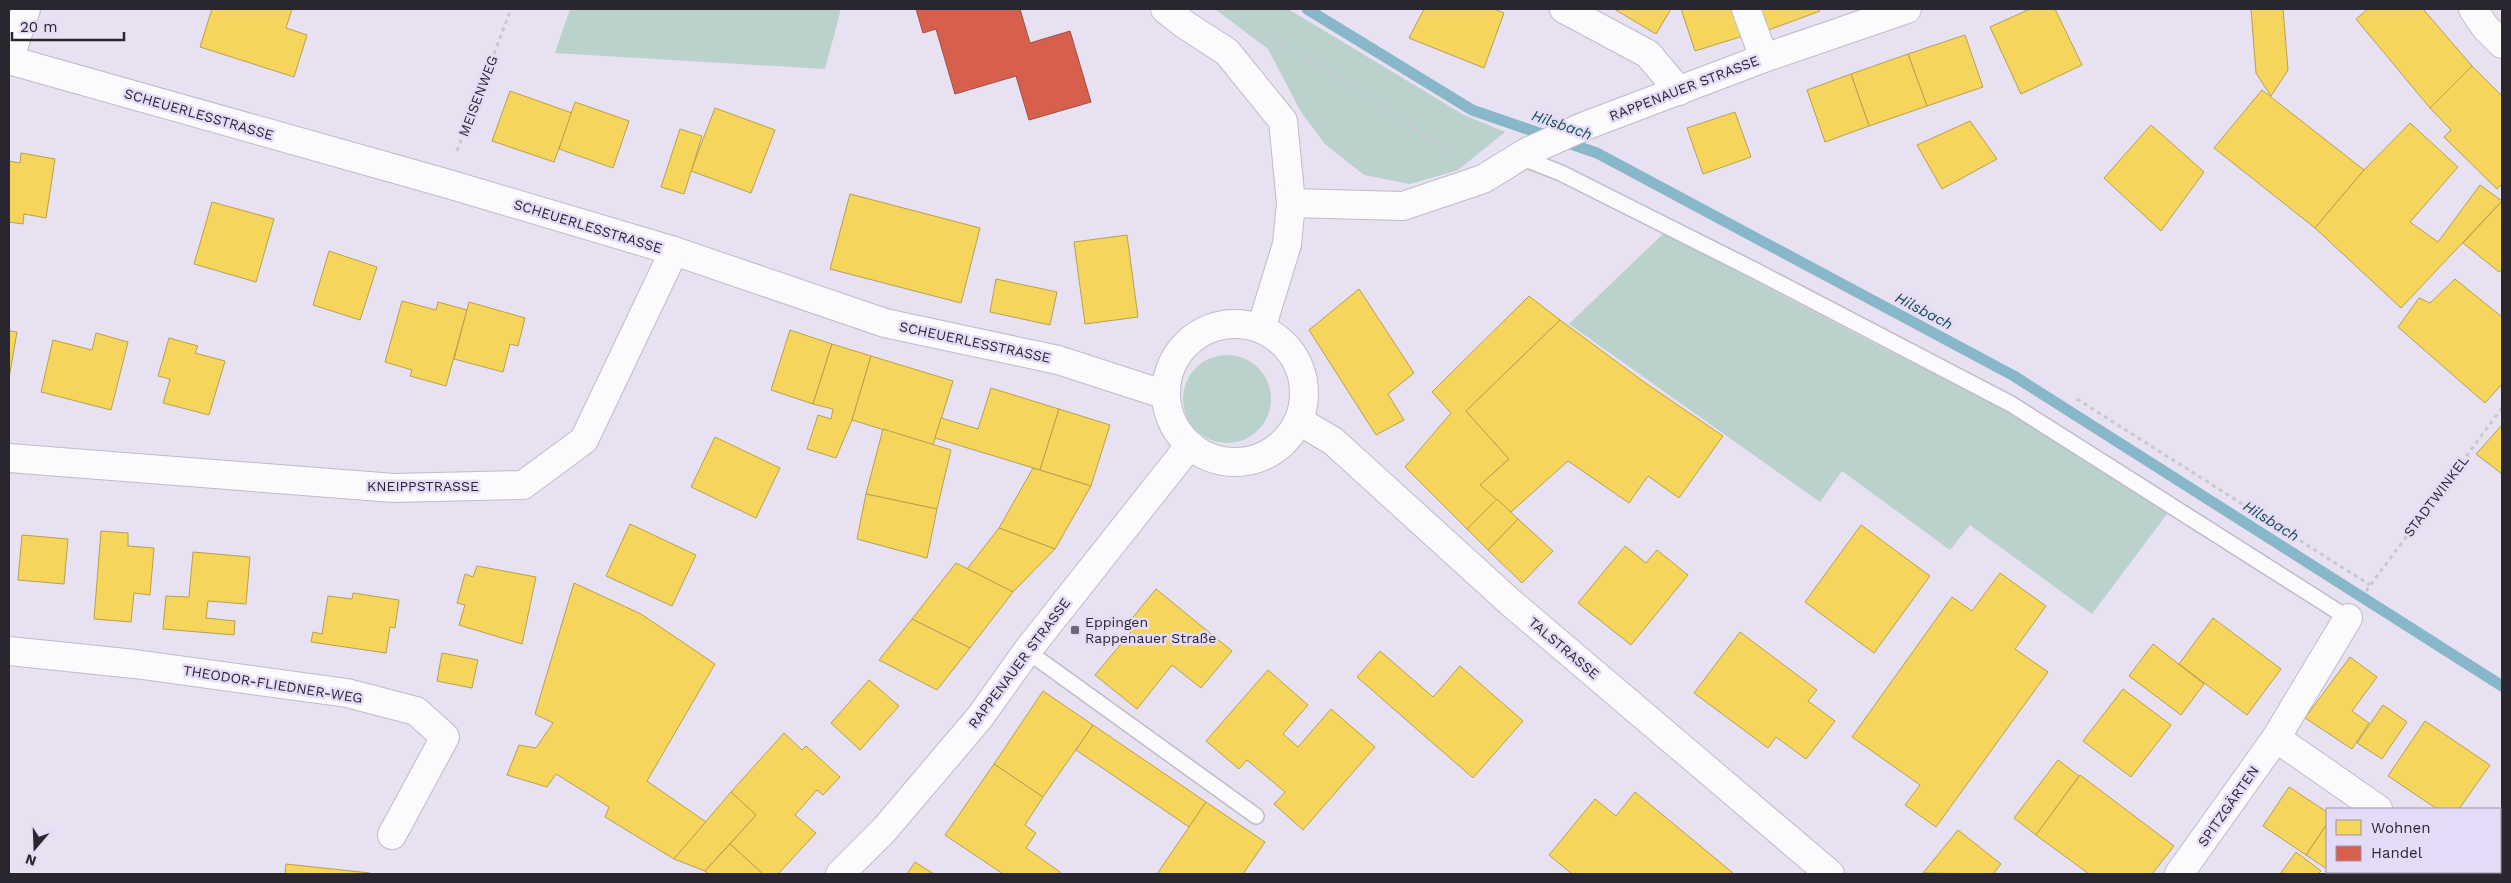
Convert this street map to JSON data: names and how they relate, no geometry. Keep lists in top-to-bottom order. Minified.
{"streets":{"street":["RAPPENAUER STRASSE","SCHEUERLESSTRASSE","KNEIPPSTRASSE","TALSTRASSE","THEODOR-FLIEDNER-WEG","SPITZGÄRTEN"],"path":["MEISENWEG","STADTWINKEL"]},"crossings":[["RAPPENAUER STRASSE","SCHEUERLESSTRASSE"],["RAPPENAUER STRASSE","TALSTRASSE"],["MEISENWEG","SCHEUERLESSTRASSE"],["SCHEUERLESSTRASSE","KNEIPPSTRASSE"],["SCHEUERLESSTRASSE","TALSTRASSE"]],"water":["Hilsbach"],"places":{"transit":["Eppingen Rappenauer Straße"]},"legend":["Wohnen","Handel"],"scale_bar":"20 m","north":"bottom"}
